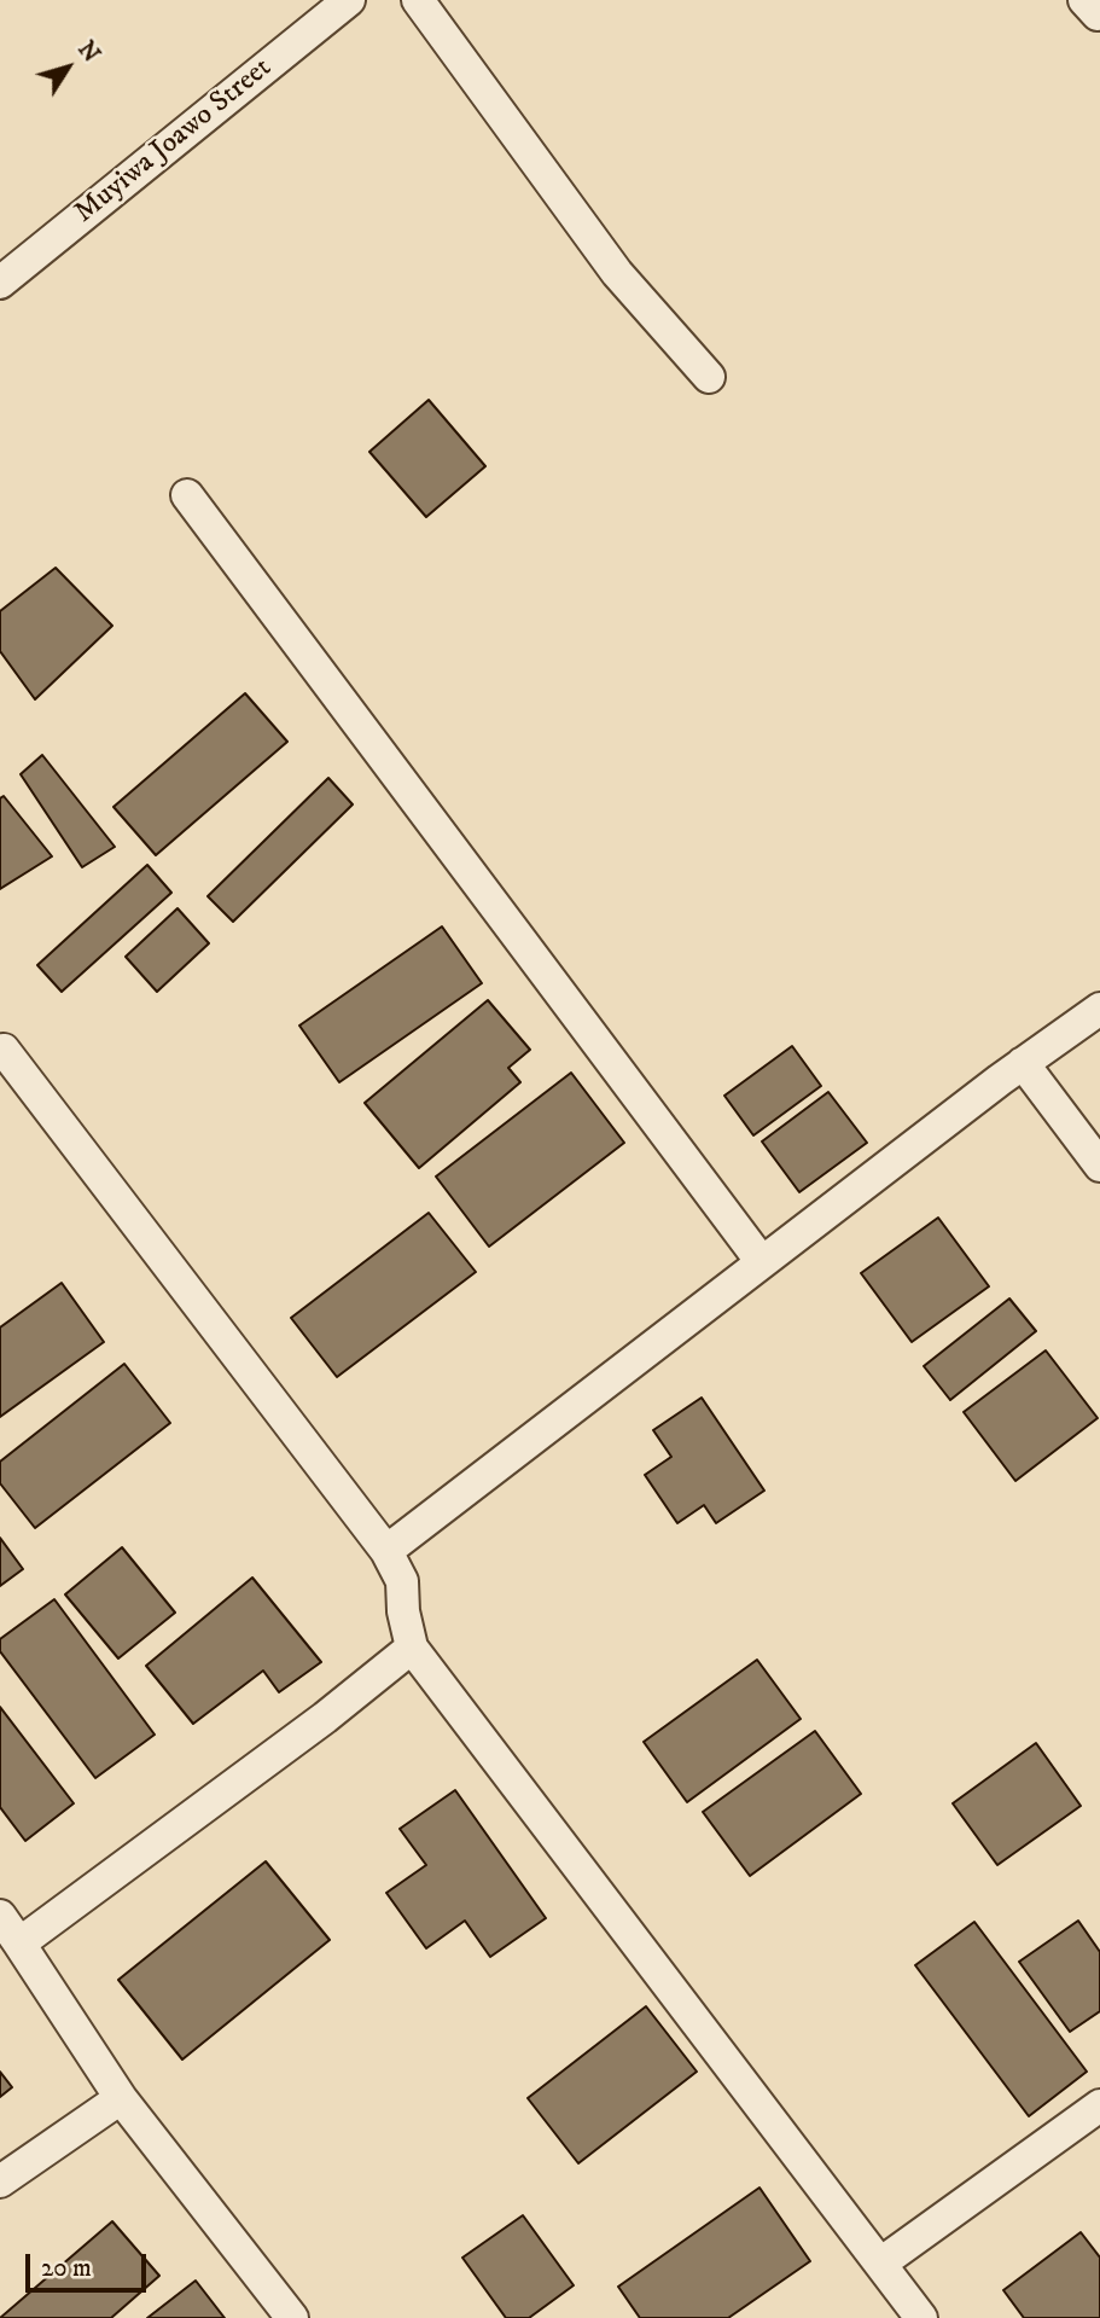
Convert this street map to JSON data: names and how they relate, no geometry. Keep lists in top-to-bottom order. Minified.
{"streets":{"street":["Muyiwa Joawo Street"]},"scale_bar":"20 m","north":"top right"}
